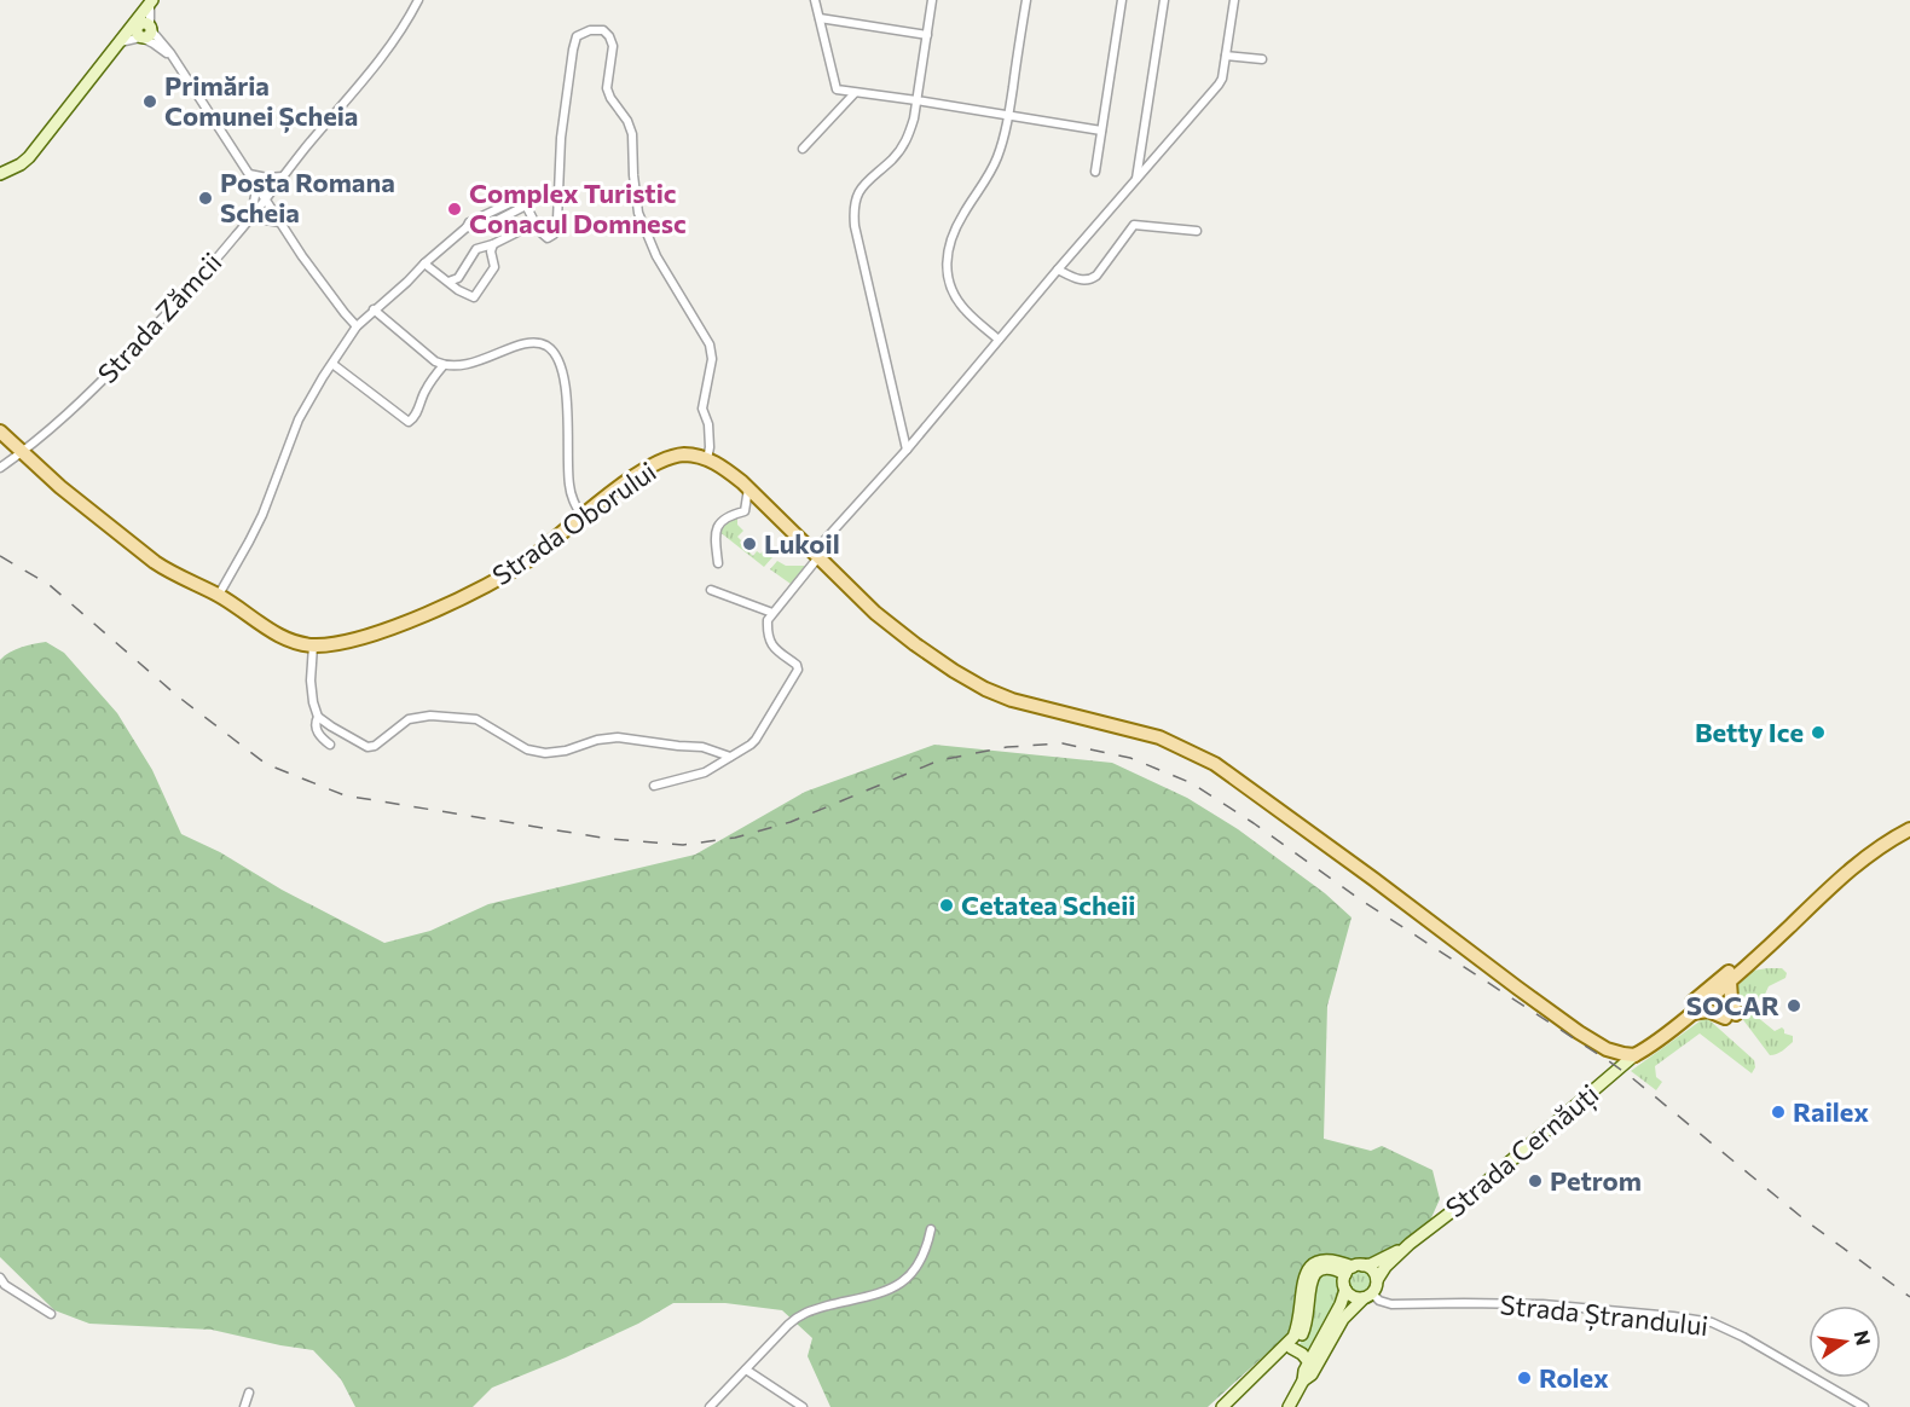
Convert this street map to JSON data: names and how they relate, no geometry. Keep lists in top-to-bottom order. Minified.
{"streets":{"main road":["Strada Oborului","Strada Cernăuți"],"street":["Strada Zămcii","Strada Ștrandului"]},"crossings":[["Strada Zămcii","Strada Oborului"],["Strada Oborului","Strada Cernăuți"],["Strada Cernăuți","Strada Ștrandului"]],"places":["Primăria Comunei Șcheia","Posta Romana Scheia","Complex Turistic Conacul Domnesc","Lukoil","Betty Ice","Cetatea Scheii","SOCAR","Railex","Petrom","Rolex"],"north":"right"}
